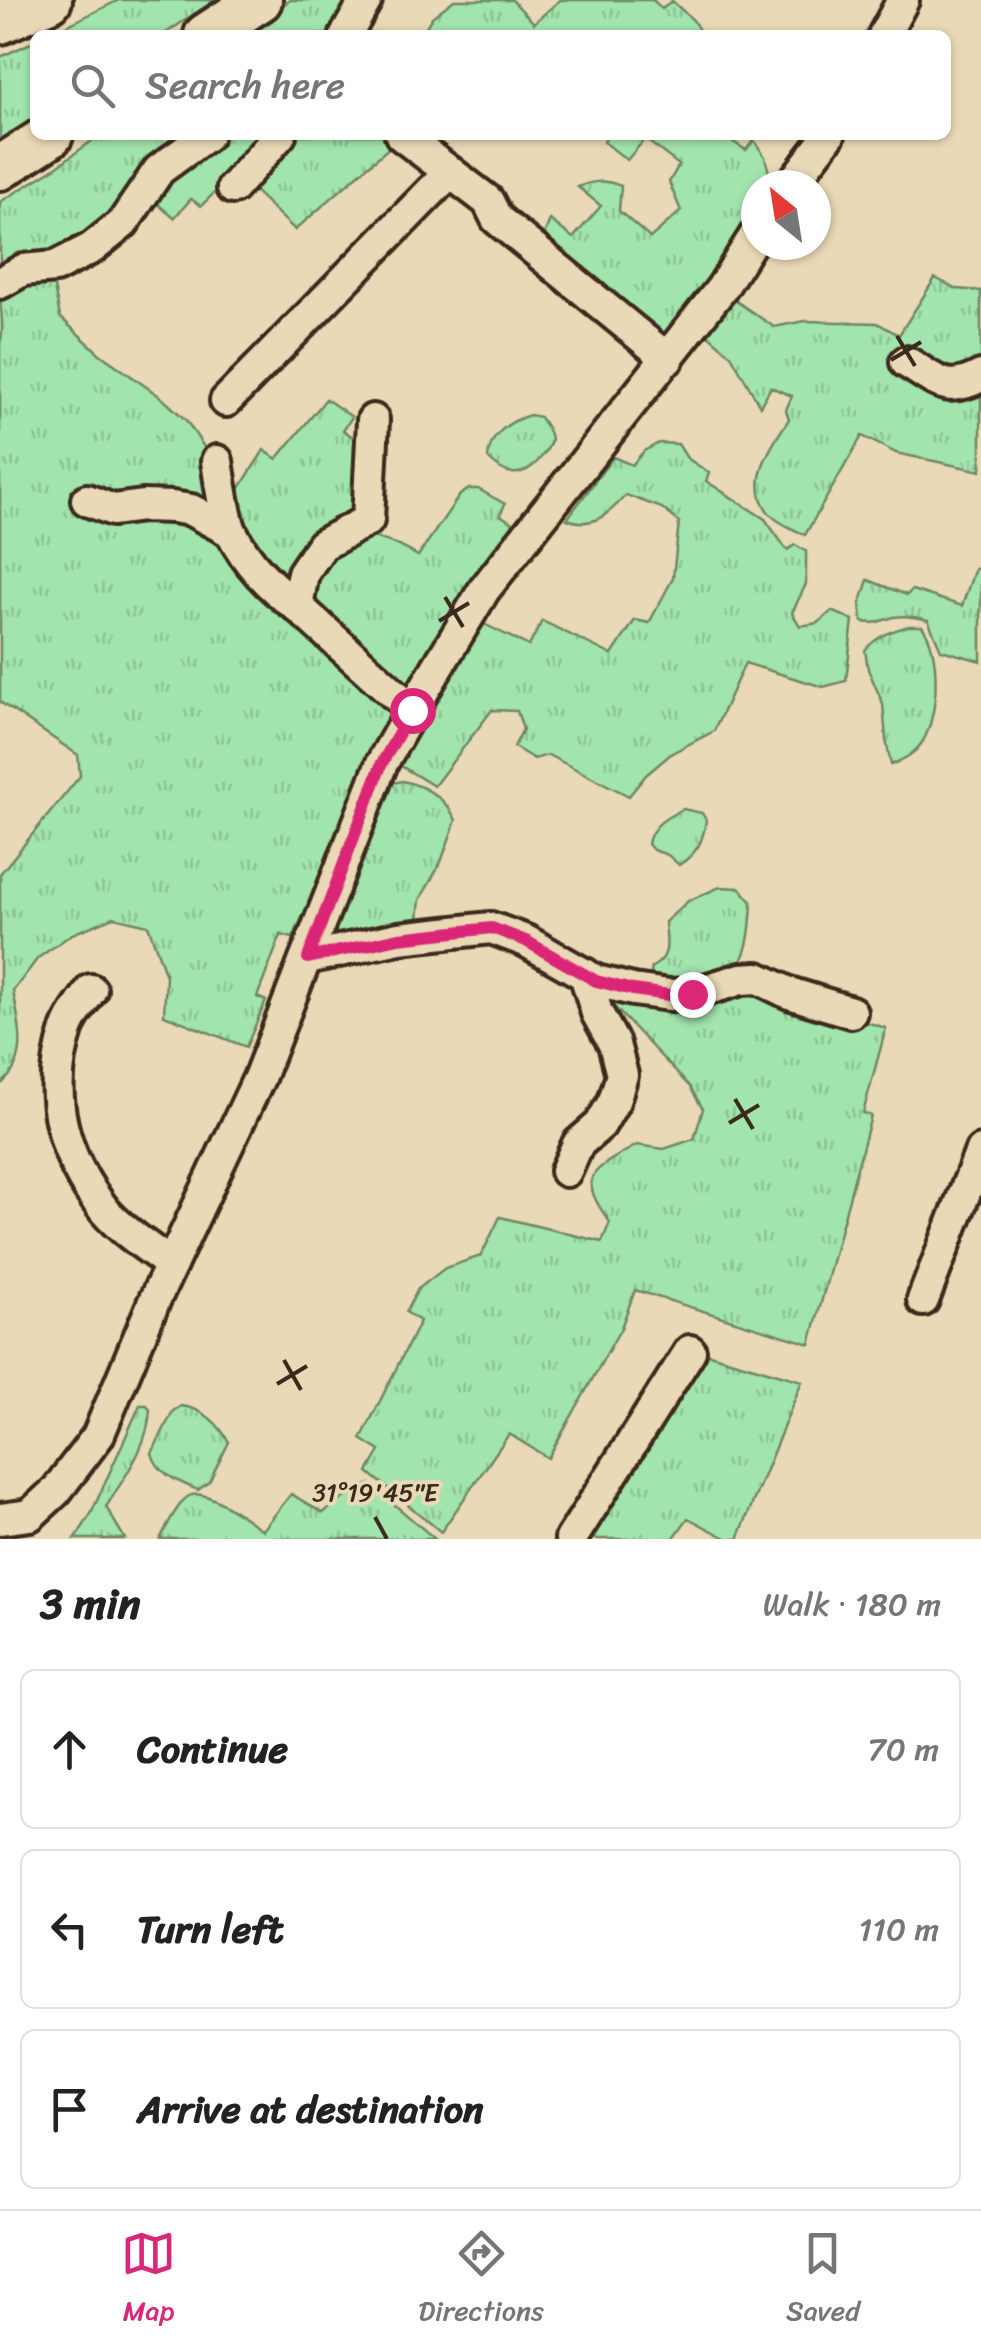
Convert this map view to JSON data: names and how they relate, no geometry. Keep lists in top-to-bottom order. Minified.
{"north":"top left","page":{"search":"Search here","heading":["3 min","Walk · 180 m"],"list":[["Continue","70 m"],["Turn left","110 m"],"Arrive at destination"],"nav":["Map","Directions","Saved"]},"coordinates":["31°19'45\"E"]}
